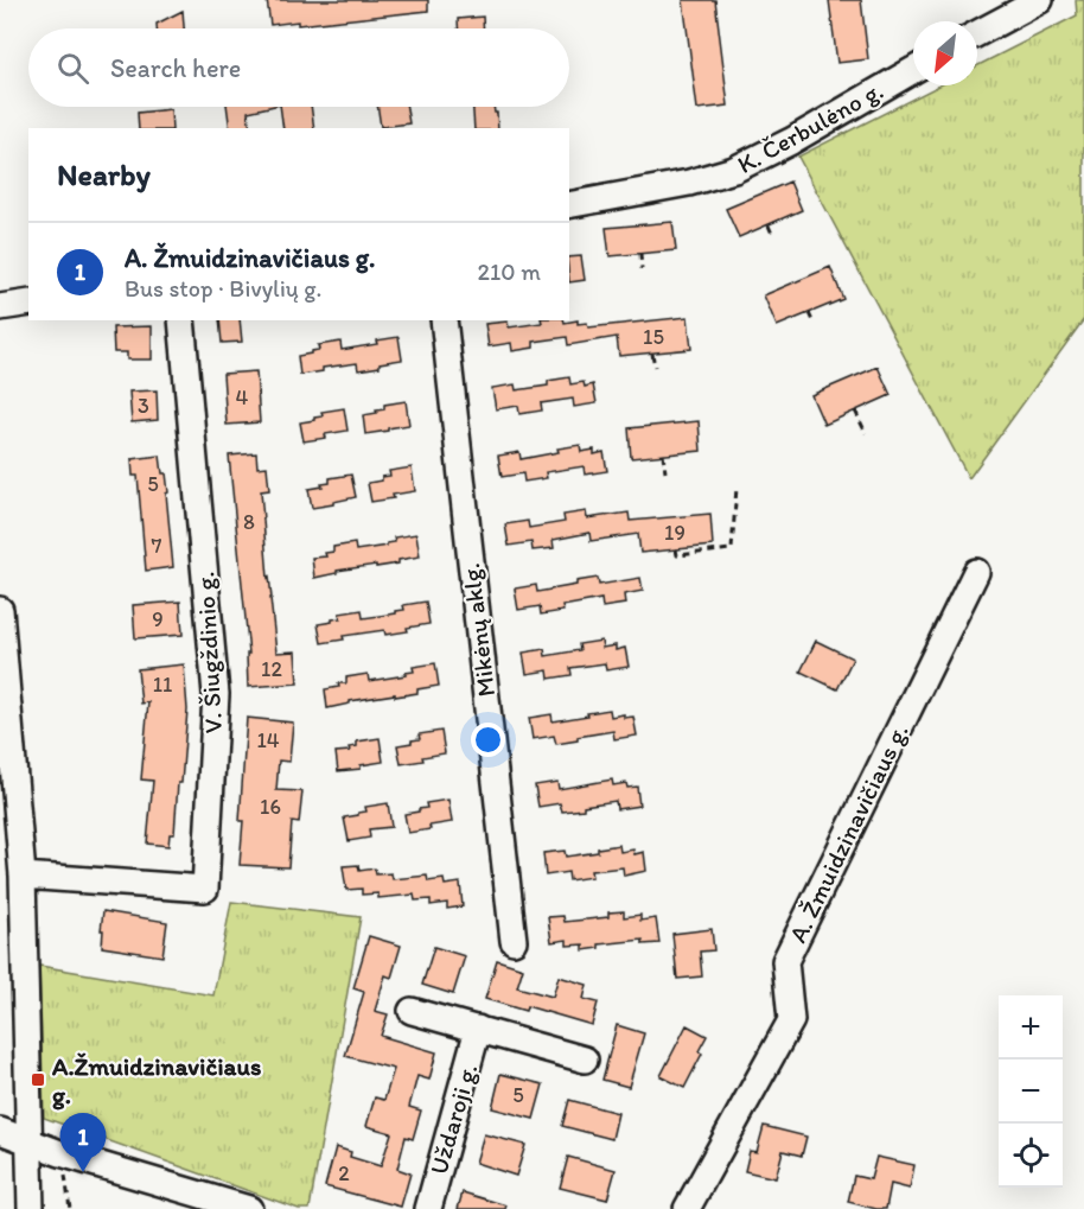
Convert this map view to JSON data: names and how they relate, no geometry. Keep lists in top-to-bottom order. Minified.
{"streets":{"street":["K. Čerbulėno g.","Mikėnų aklg.","V. Šiugždinio g.","A. Žmuidzinavičiaus g.","Uždaroji g."]},"places":{"transit":["A.Žmuidzinavičiaus g."]},"house_numbers":["15","4","3","5","8","19","7","9","12","11","14","16","5","2"],"north":"bottom left","page":{"search":"Search here","heading":"Nearby","list":[{"mark":"1","name":"A. Žmuidzinavičiaus g.","note":"Bus stop · Bivylių g.","value":"210 m"}],"map_buttons":["+","−"],"pins":"1"}}
